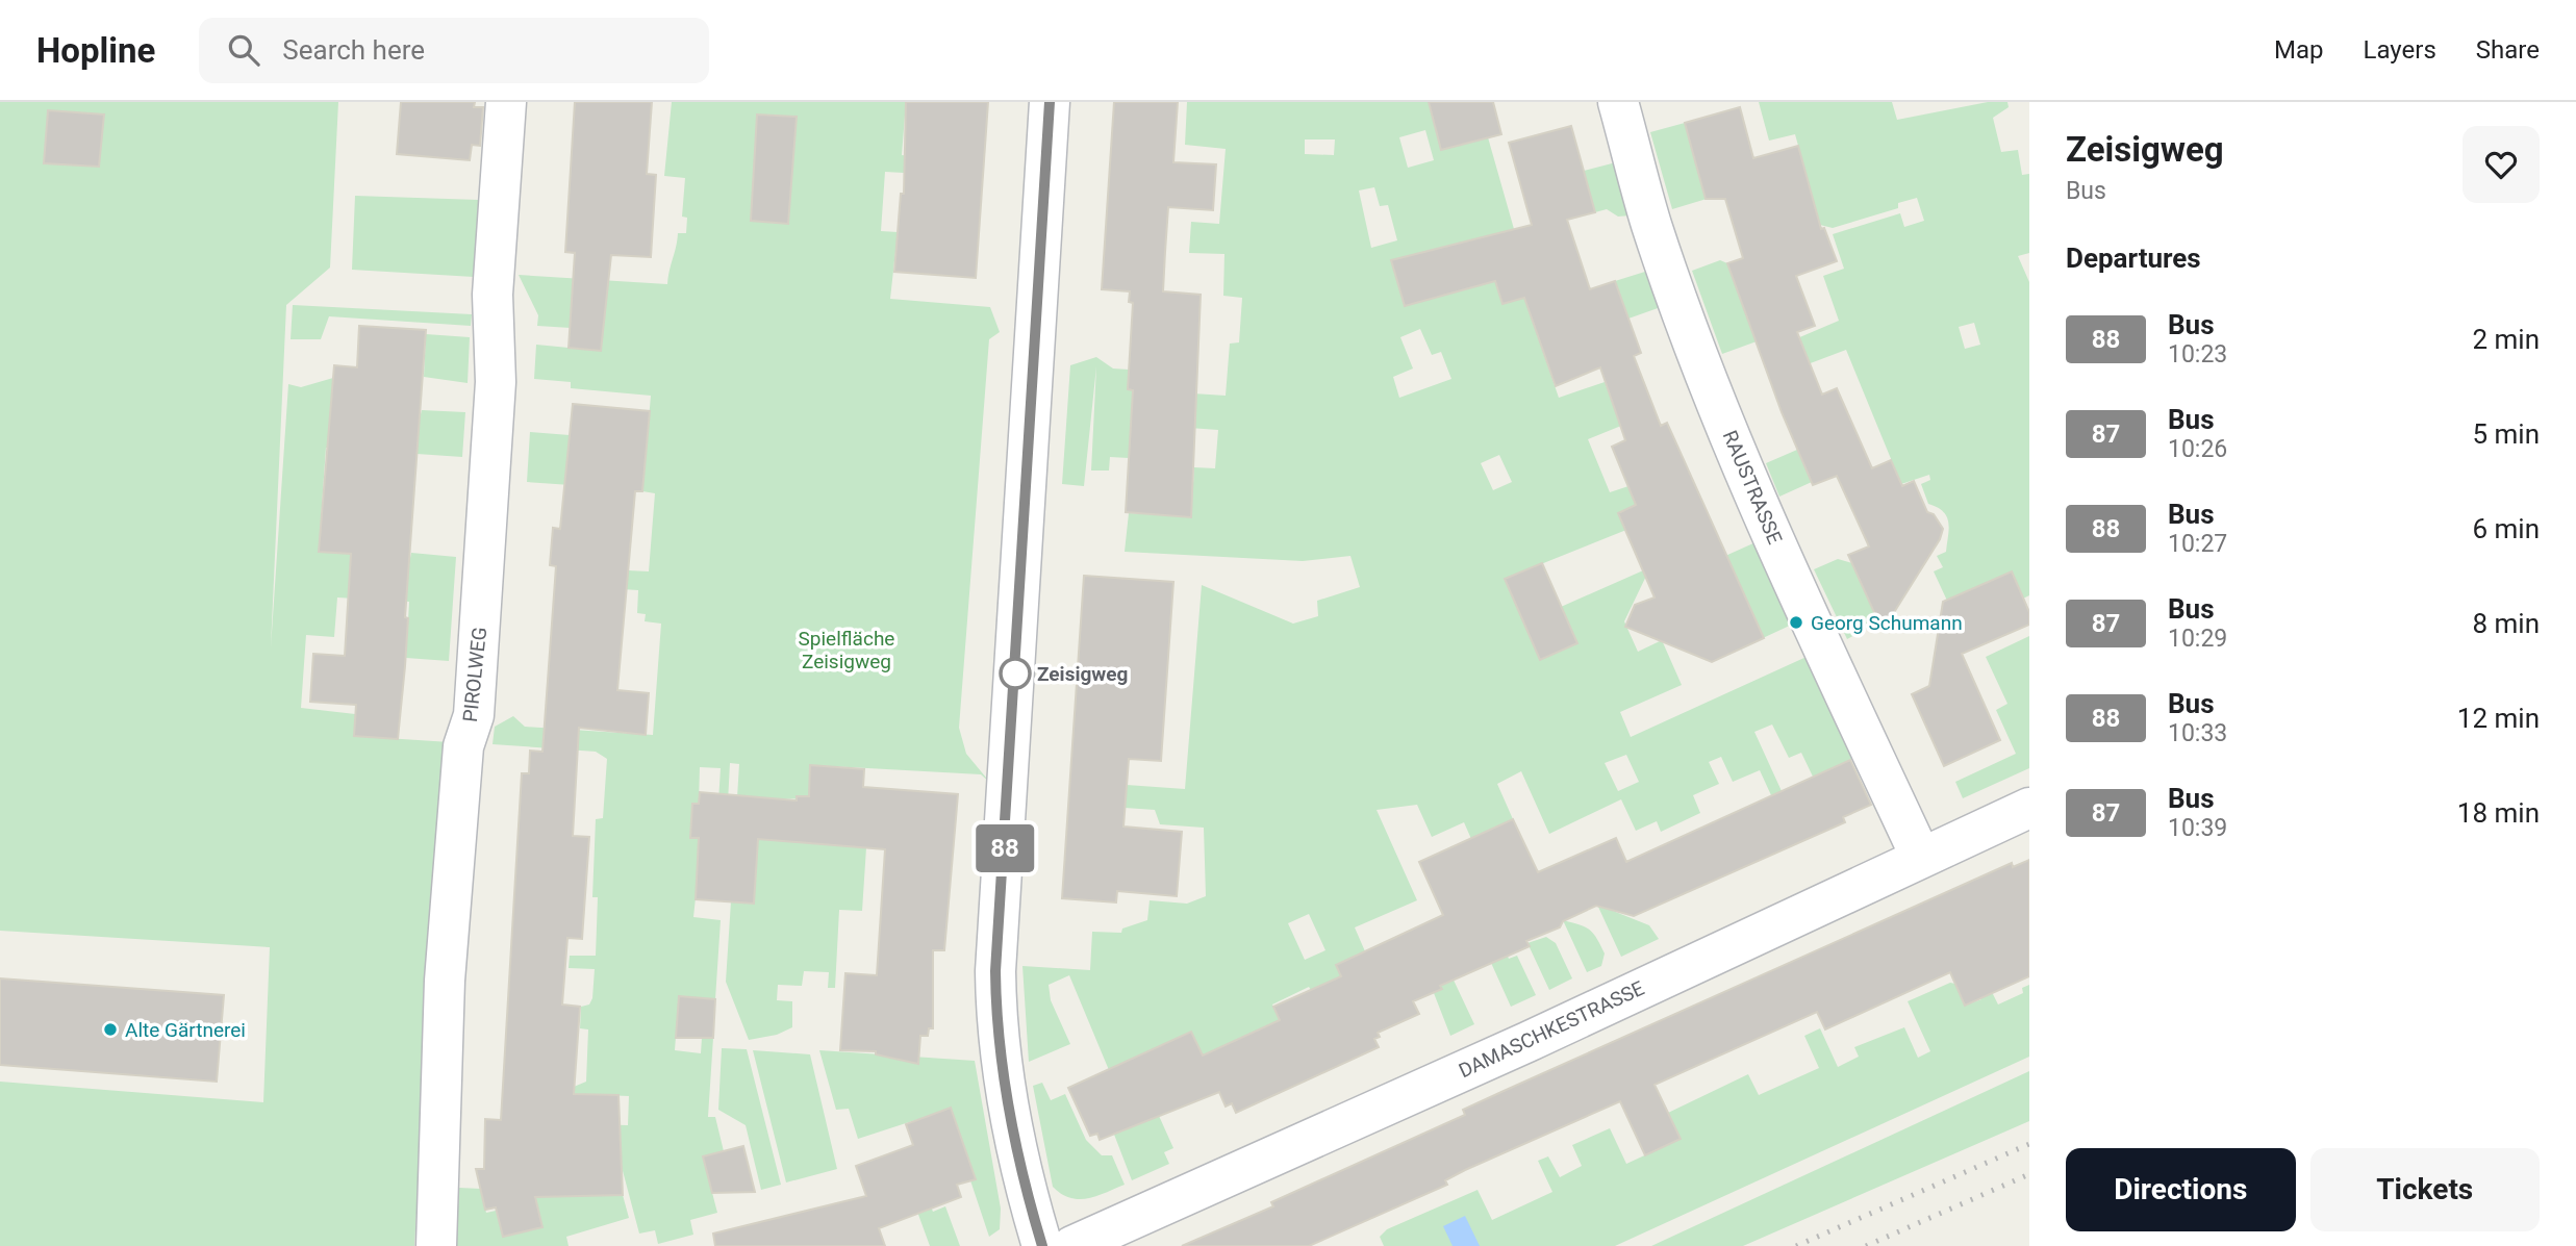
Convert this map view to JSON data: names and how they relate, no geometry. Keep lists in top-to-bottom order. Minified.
{"streets":{"street":["RAUSTRASSE","PIROLWEG","DAMASCHKESTRASSE"]},"crossings":[["RAUSTRASSE","DAMASCHKESTRASSE"]],"parks":["Spielfläche Zeisigweg"],"places":["Georg Schumann","Zeisigweg","Alte Gärtnerei"],"lines":["bus line 88"],"page":{"header":"Hopline","search":"Search here","nav":["Map","Layers","Share"],"on_map":"88","heading":[["Zeisigweg","Bus"],"Departures"],"list":[{"mark":"88","name":"Bus","note":"10:23","value":"2 min"},{"mark":"87","name":"Bus","note":"10:26","value":"5 min"},{"mark":"88","name":"Bus","note":"10:27","value":"6 min"},{"mark":"87","name":"Bus","note":"10:29","value":"8 min"},{"mark":"88","name":"Bus","note":"10:33","value":"12 min"},{"mark":"87","name":"Bus","note":"10:39","value":"18 min"}],"buttons":["Directions","Tickets"]}}
